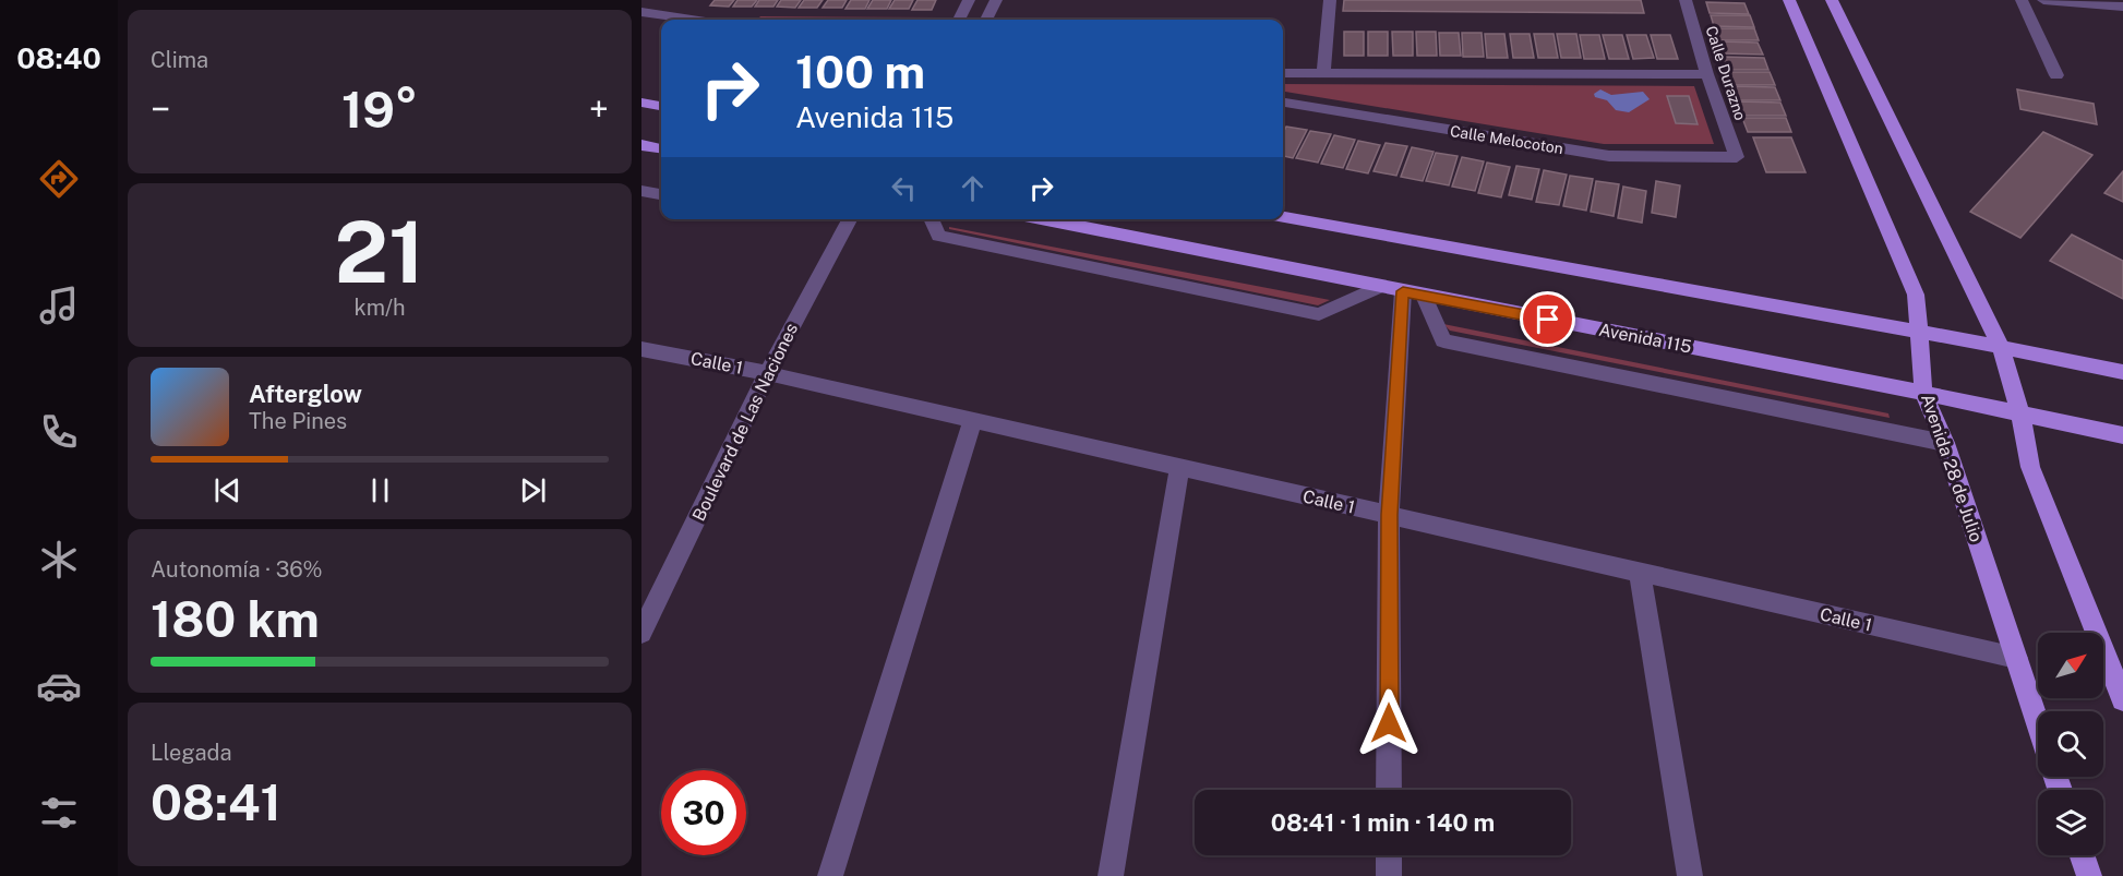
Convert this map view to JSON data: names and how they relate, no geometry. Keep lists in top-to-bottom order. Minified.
{"streets":{"main road":["Avenida 115","Avenida 28 de Julio"],"street":["Calle Durazno","Calle Melocoton","Calle 1","Boulevard de Las Naciones"]},"crossings":[["Calle Durazno","Calle Melocoton"],["Avenida 115","Avenida 28 de Julio"],["Calle 1","Boulevard de Las Naciones"],["Calle 1","Avenida 28 de Julio"]],"north":"top right","page":{"tabs":"08:40","tile":["Clima",["21","km/h"],["Autonomía · 36%","180 km"],["Llegada","08:41"]],"turn":["100 m","Avenida 115"],"heat":["−","19°","+"],"song":["Afterglow","The Pines"],"limit":"30","trip":"08:41 · 1 min · 140 m"}}
